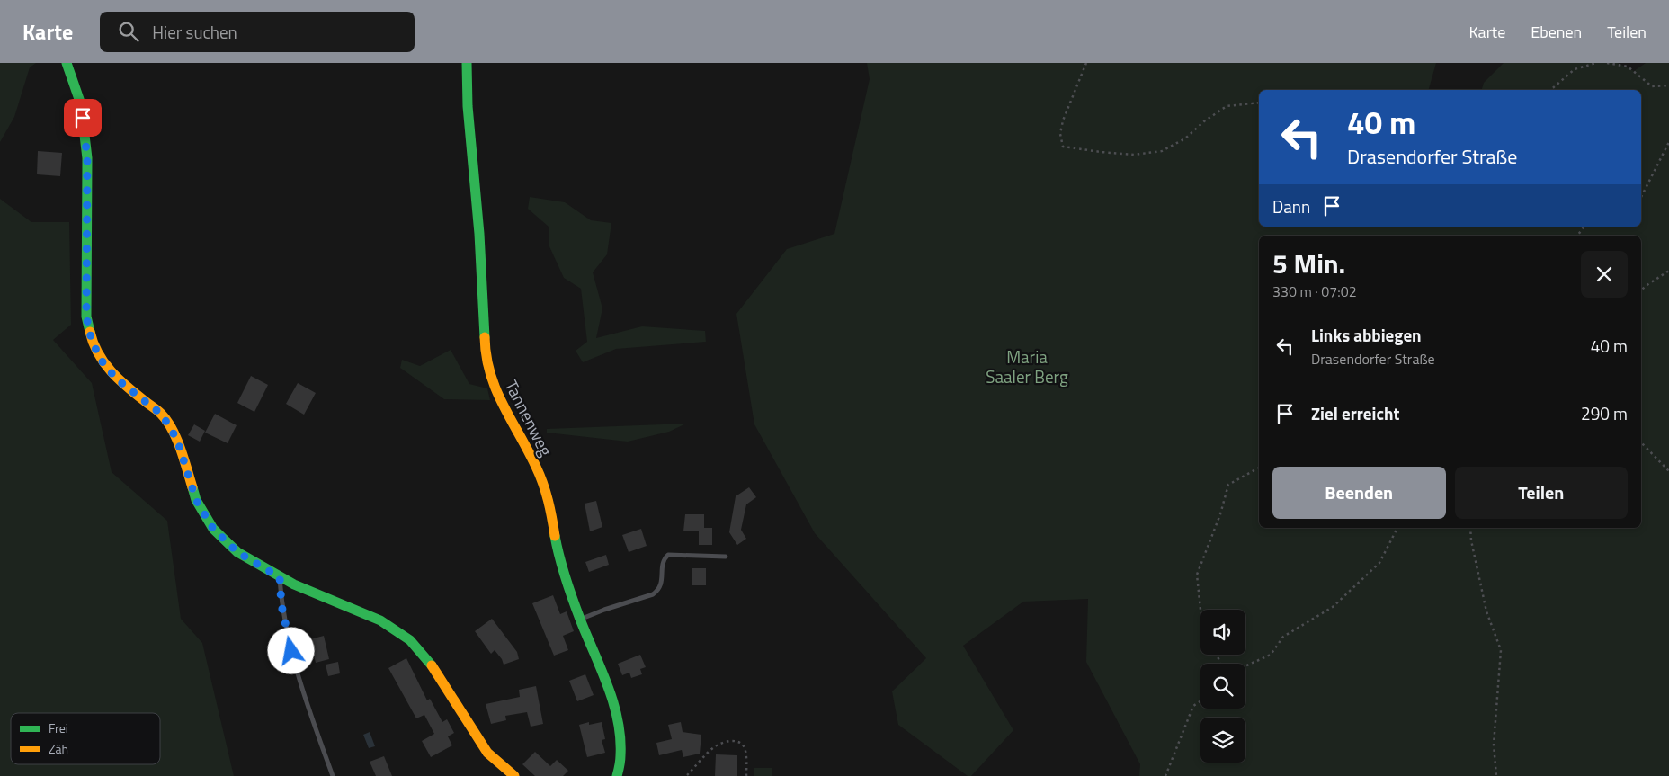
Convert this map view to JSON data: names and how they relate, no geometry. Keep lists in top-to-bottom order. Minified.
{"streets":{"street":["Tannenweg"]},"parks":["Maria Saaler Berg"],"legend":["Frei","Zäh"],"page":{"header":"Karte","search":"Hier suchen","nav":["Karte","Ebenen","Teilen"],"turn":["40 m","Drasendorfer Straße"],"then":"Dann","heading":["5 Min.","330 m · 07:02"],"list":[{"name":"Links abbiegen","note":"Drasendorfer Straße","value":"40 m"},{"name":"Ziel erreicht","value":"290 m"}],"buttons":["Beenden","Teilen"]}}
